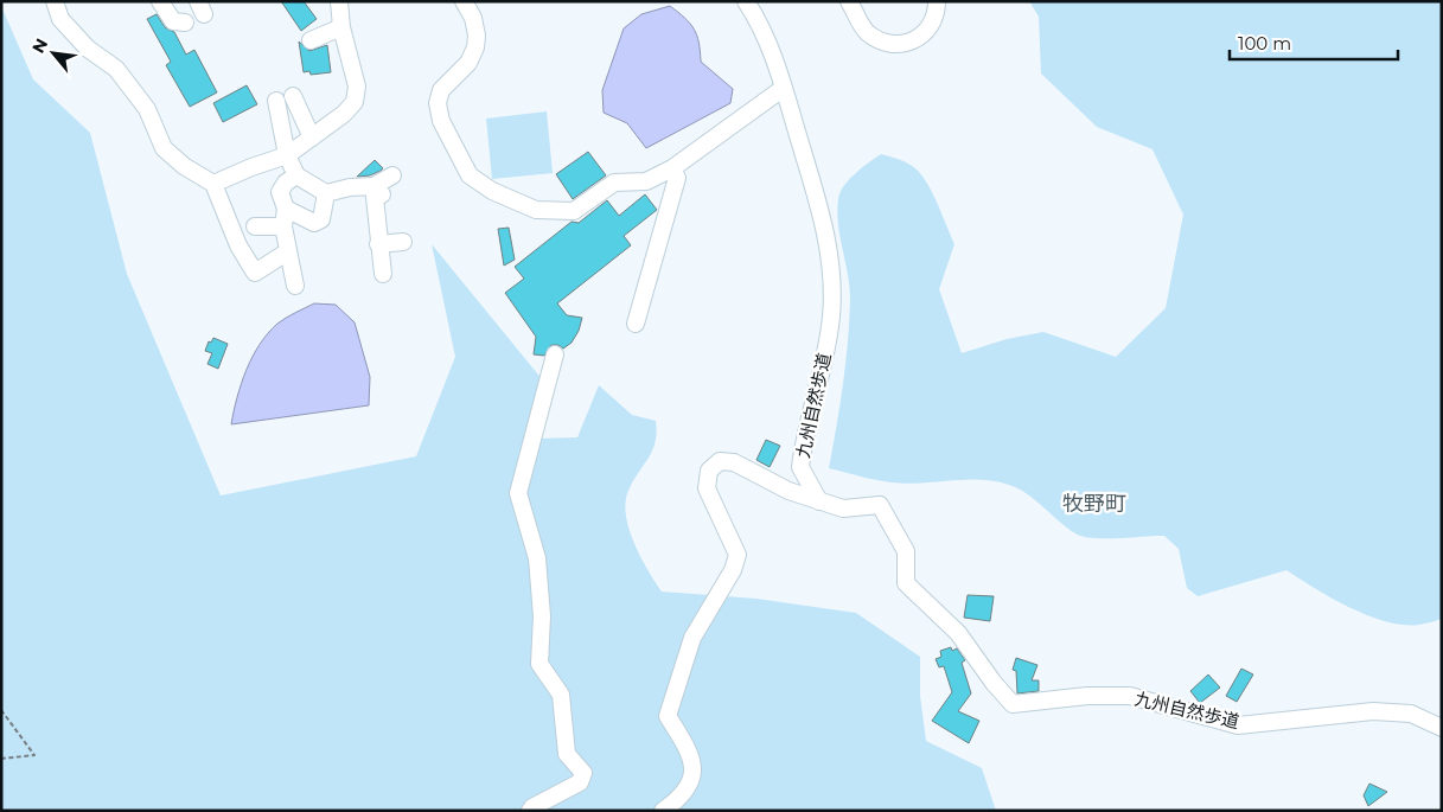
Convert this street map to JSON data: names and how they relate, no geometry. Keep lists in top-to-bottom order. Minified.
{"streets":{"street":["九州自然歩道"]},"districts":["牧野町"],"scale_bar":"100 m","north":"top left"}
